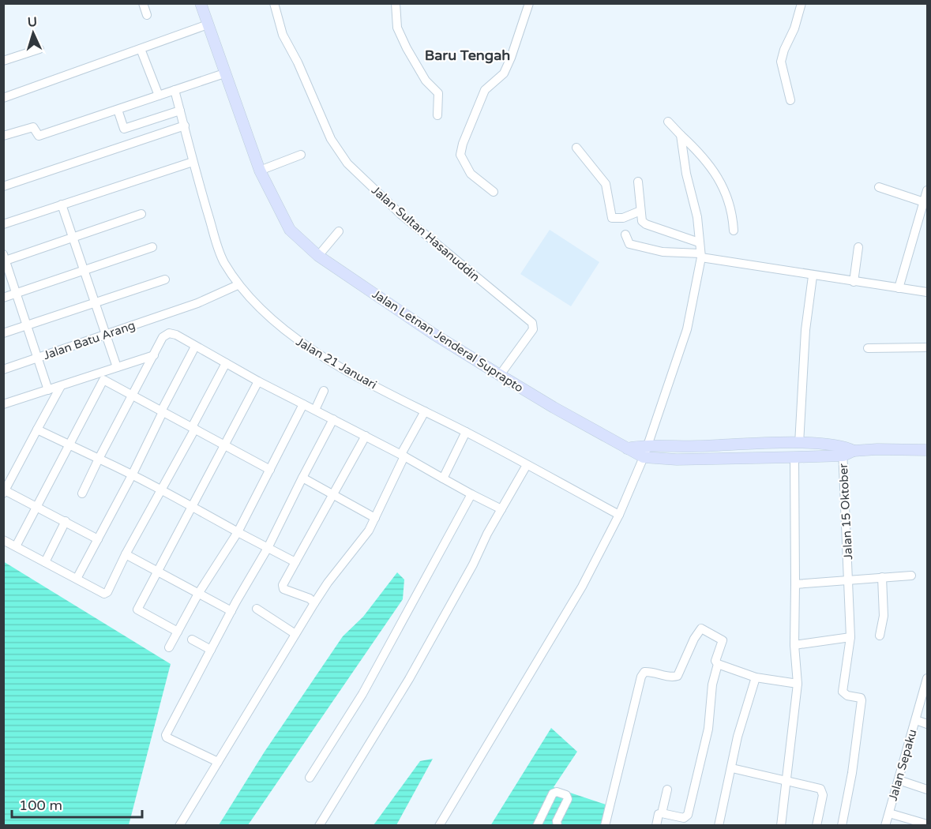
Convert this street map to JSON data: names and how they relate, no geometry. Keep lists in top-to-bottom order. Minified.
{"streets":{"main road":["Jalan Letnan Jenderal Suprapto"],"street":["Jalan Sultan Hasanuddin","Jalan Batu Arang","Jalan 21 Januari","Jalan 15 Oktober","Jalan Sepaku"]},"crossings":[["Jalan Sultan Hasanuddin","Jalan Letnan Jenderal Suprapto"],["Jalan Batu Arang","Jalan 21 Januari"]],"districts":["Baru Tengah"],"scale_bar":"100 m","north":"top"}
